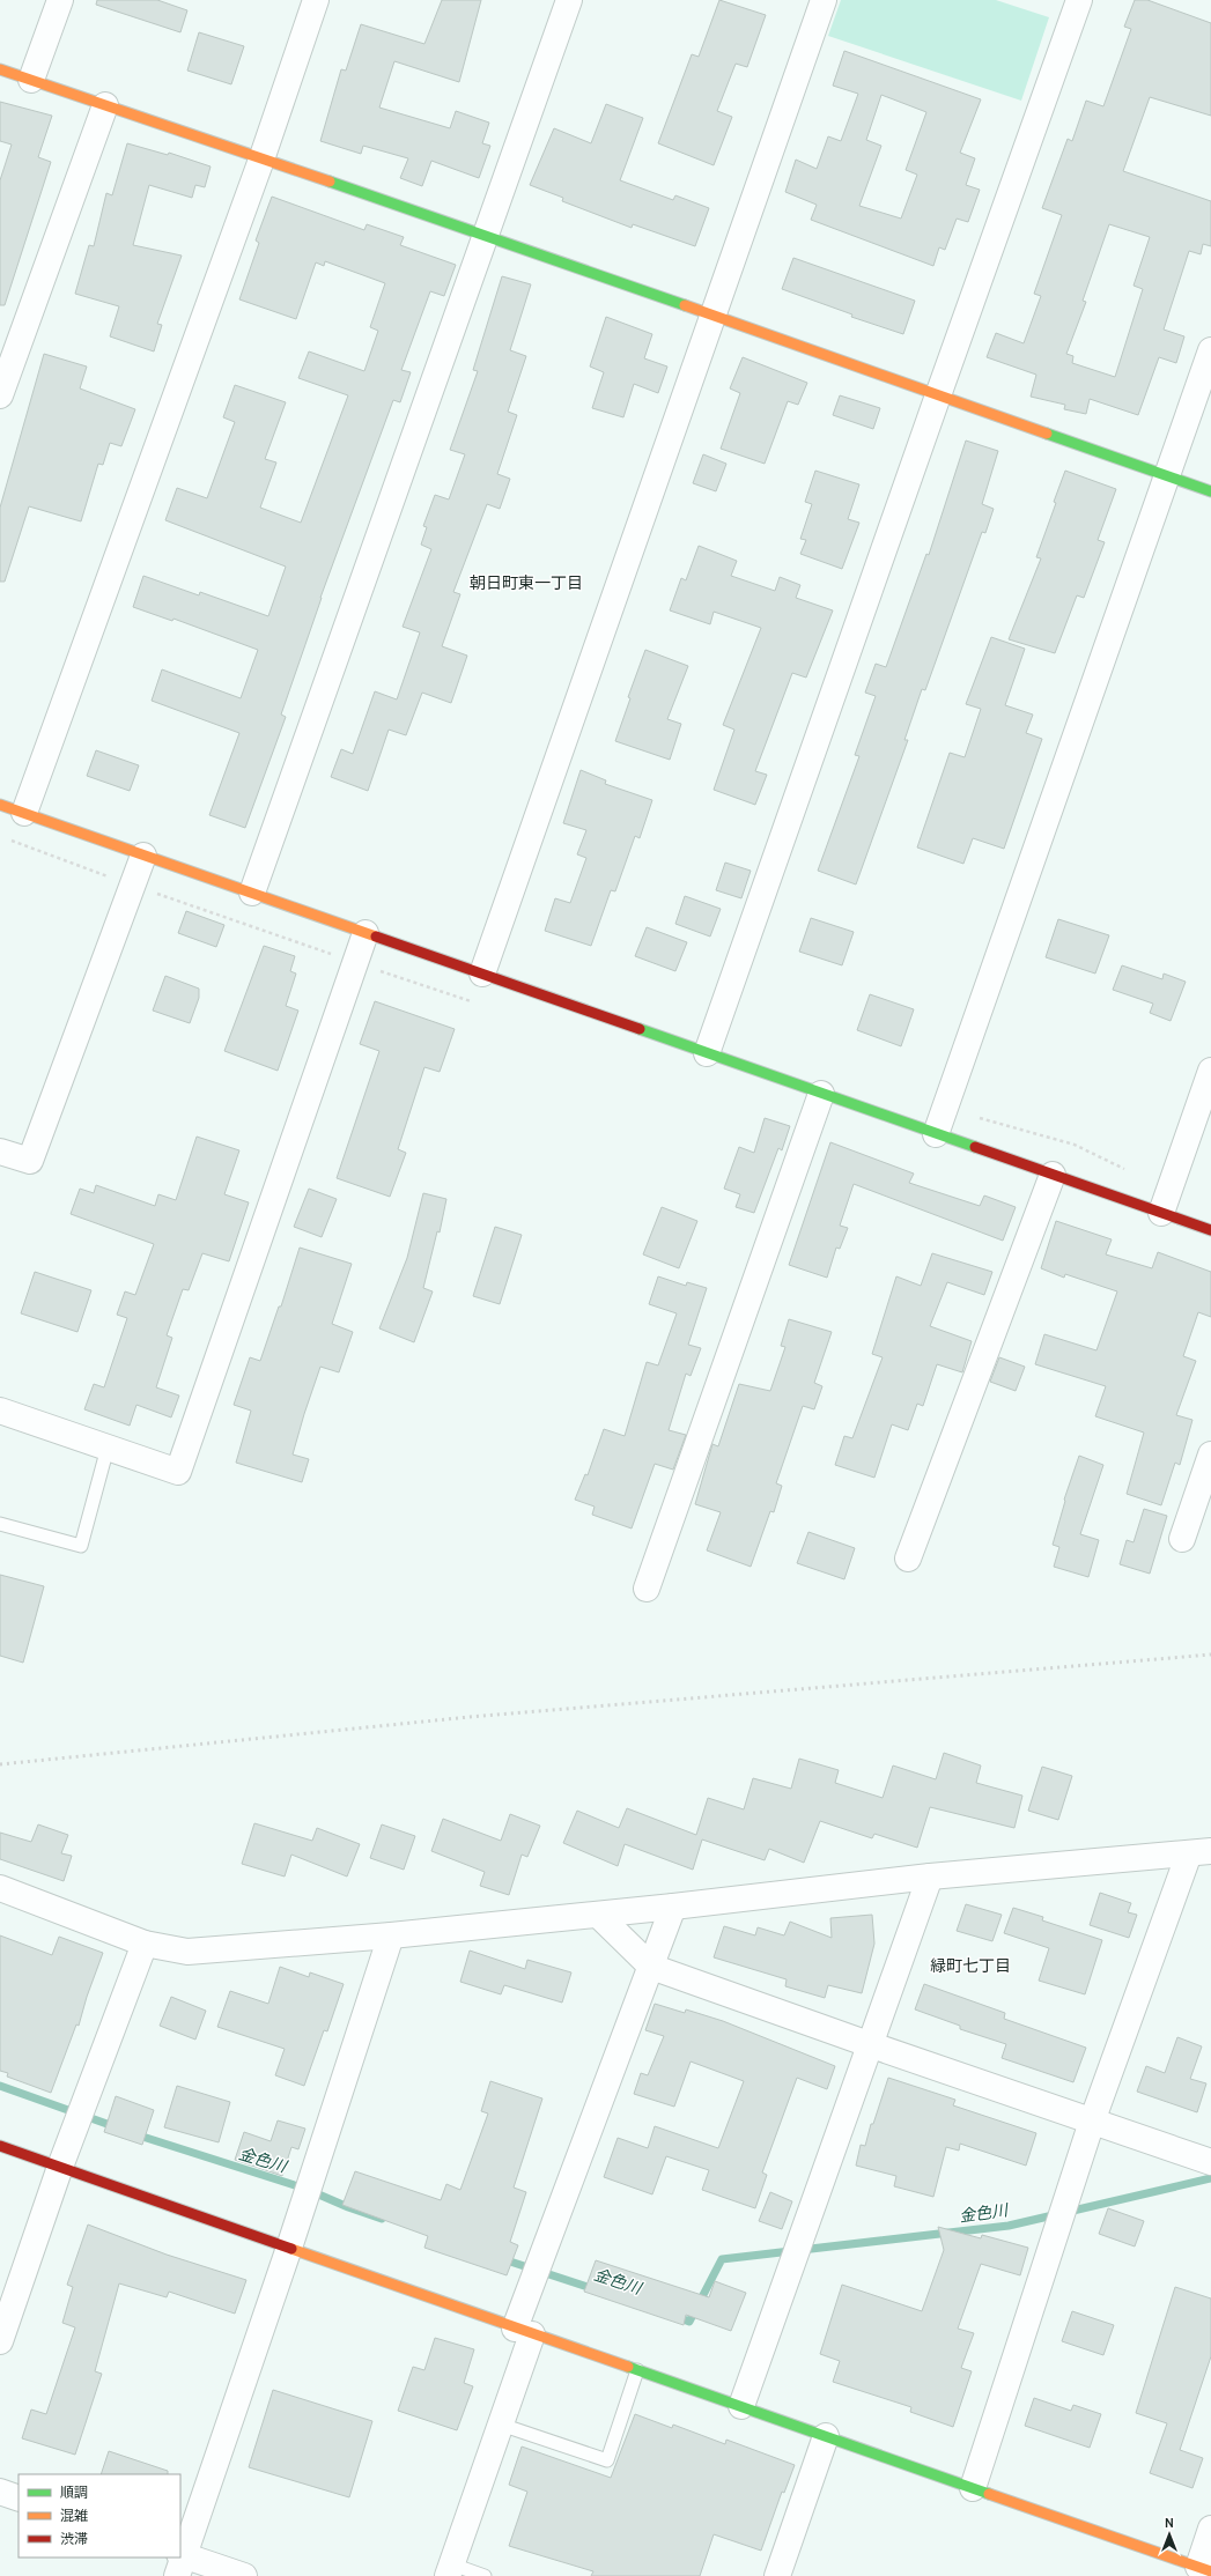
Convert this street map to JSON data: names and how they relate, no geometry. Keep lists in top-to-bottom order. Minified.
{"districts":["朝日町東一丁目","緑町七丁目"],"water":["金色川"],"legend":["順調","混雑","渋滞"],"north":"top"}
